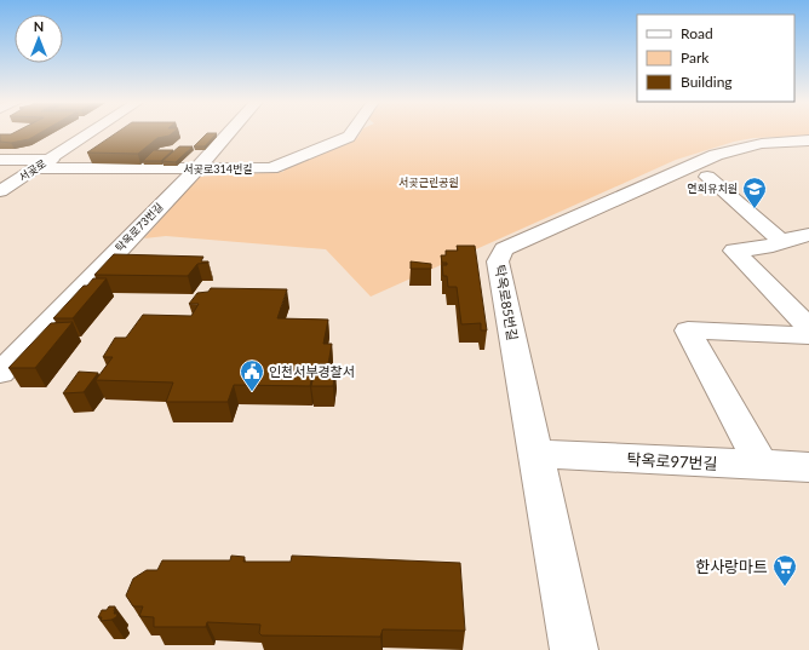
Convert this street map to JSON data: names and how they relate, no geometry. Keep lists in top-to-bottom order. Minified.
{"streets":{"street":["서곶로314번길","서곶로","탁옥로73번길","탁옥로85번길","탁옥로97번길"]},"crossings":[["서곶로314번길","서곶로"],["서곶로314번길","탁옥로73번길"],["탁옥로85번길","탁옥로97번길"]],"parks":["서곶근린공원"],"places":{"school or university":["연희유치원"],"public building":["인천서부경찰서"],"supermarket":["한사랑마트"]},"legend":["Road","Park","Building"],"north":"top"}
